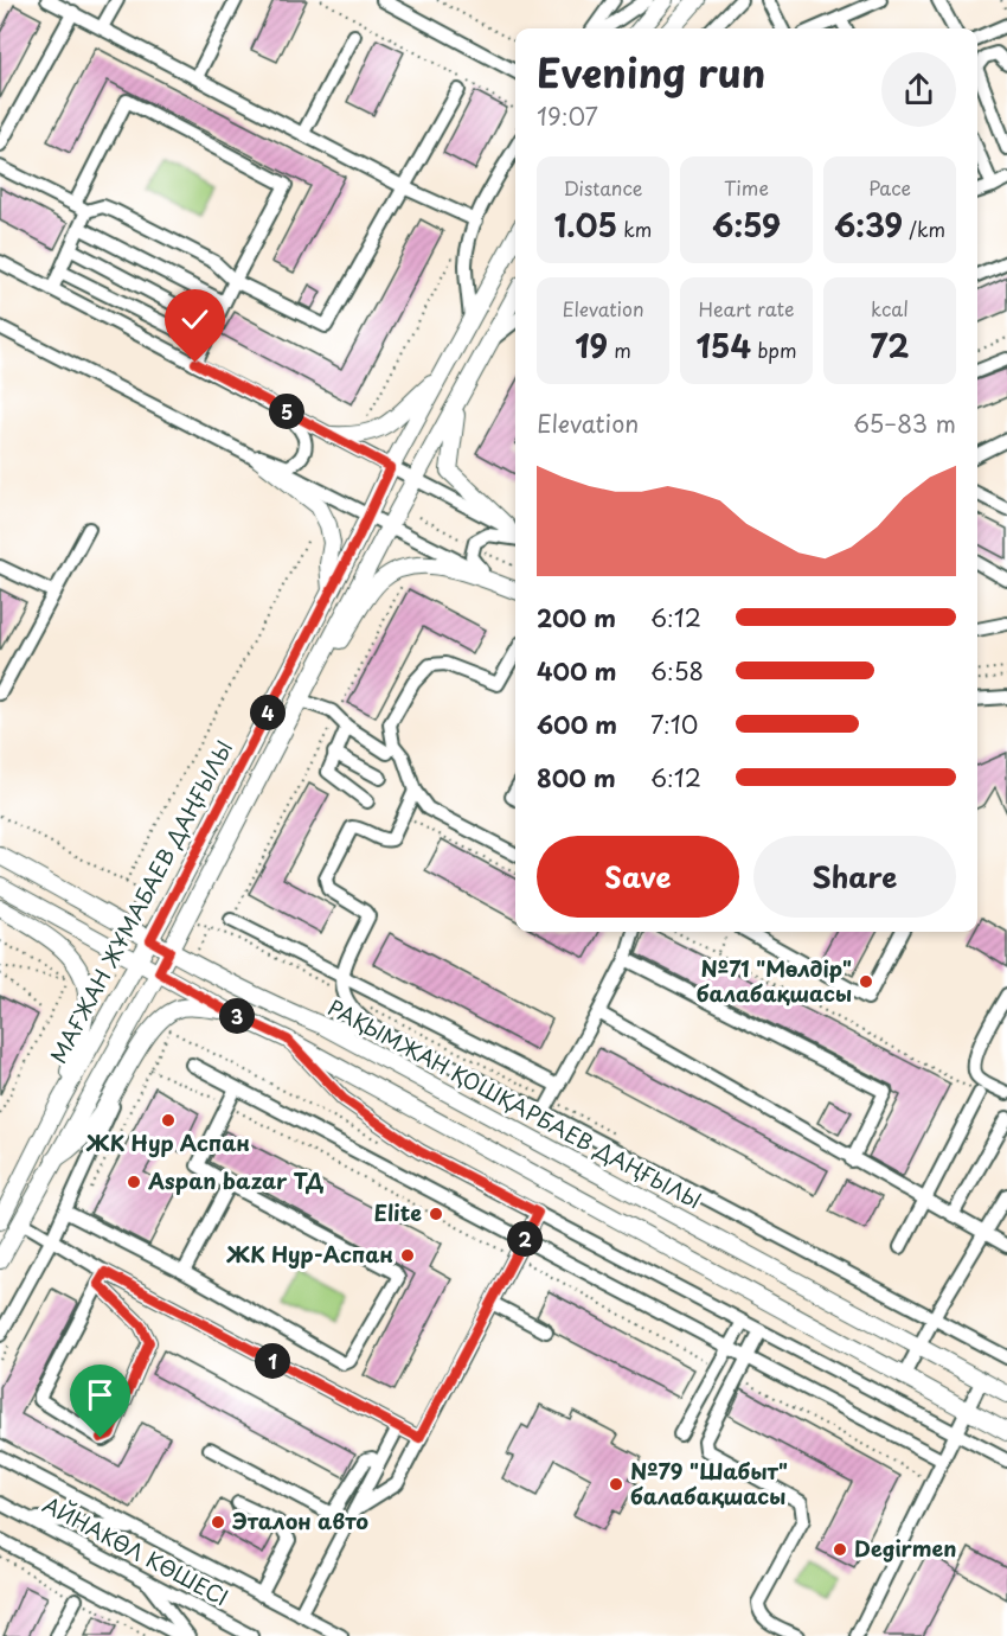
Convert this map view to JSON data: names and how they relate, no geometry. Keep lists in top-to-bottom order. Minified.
{"streets":{"main road":["МАҒЖАН ЖҰМАБАЕВ ДАҢҒЫЛЫ","РАҚЫМЖАН ҚОШҚАРБАЕВ ДАҢҒЫЛЫ"],"street":["АЙНАКӨЛ КӨШЕСІ"]},"crossings":[["МАҒЖАН ЖҰМАБАЕВ ДАҢҒЫЛЫ","РАҚЫМЖАН ҚОШҚАРБАЕВ ДАҢҒЫЛЫ"]],"places":["№71 \"Мөлдір\" балабақшасы","ЖК Нур Аспан","Aspan bazar ТД","Elite","ЖК Нур-Аспан","№79 \"Шабыт\" балабақшасы","Эталон авто","Degirmen"],"page":{"heading":["Evening run","19:07"],"stats":[["Distance","1.05 km"],["Time","6:59"],["Pace","6:39 /km"],["Elevation","19 m"],["Heart rate","154 bpm"],["kcal","72"]],"chart":["Elevation","65–83 m"],"pins":["5","4","3","2","1"],"list":[{"name":"200 m","note":"6:12"},{"name":"400 m","note":"6:58"},{"name":"600 m","note":"7:10"},{"name":"800 m","note":"6:12"}],"buttons":["Save","Share"]}}
